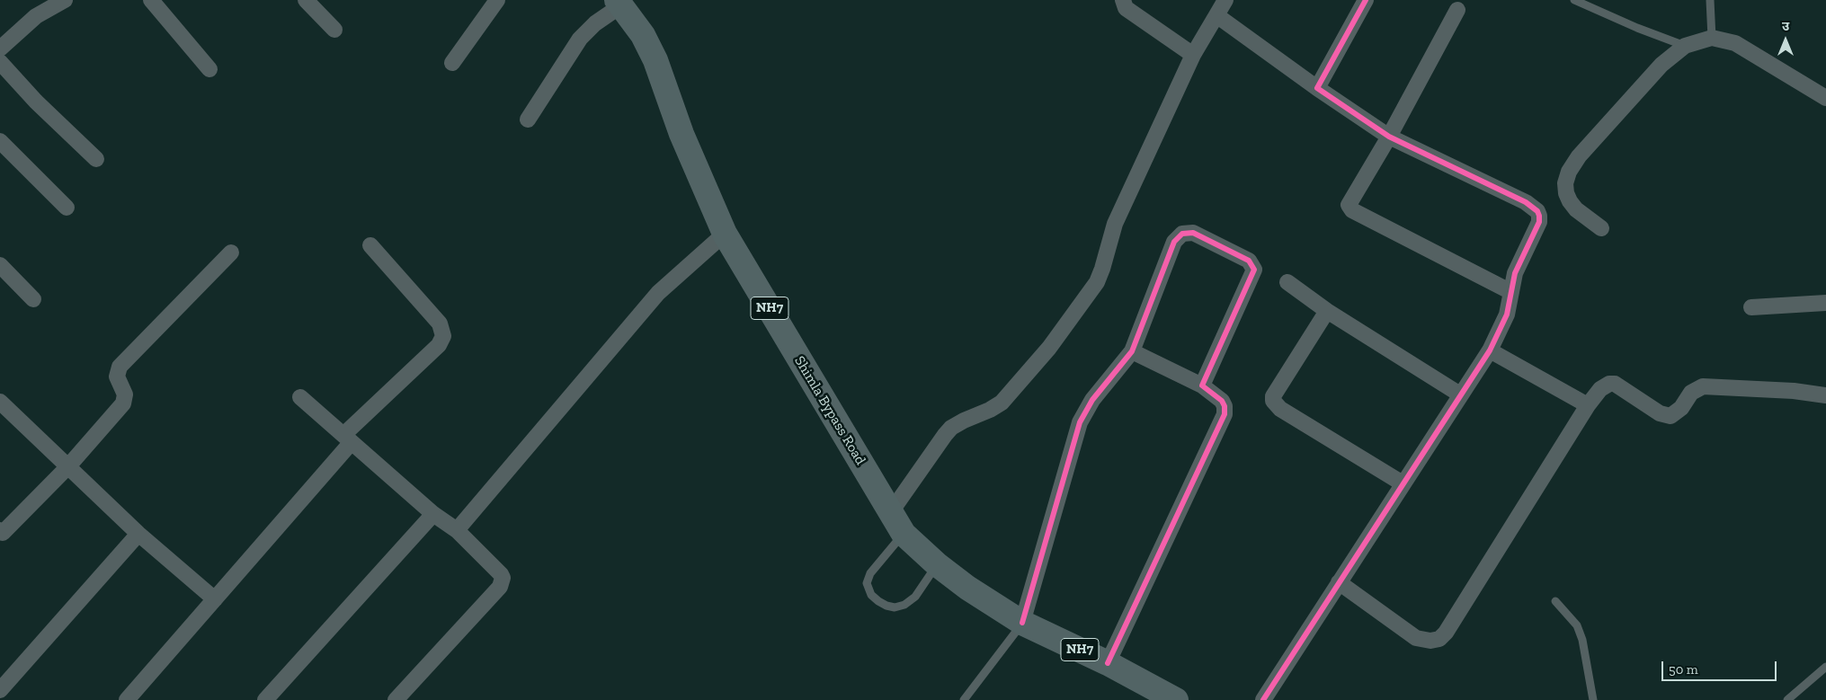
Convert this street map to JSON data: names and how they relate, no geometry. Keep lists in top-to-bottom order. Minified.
{"streets":{"highway":["NH7","Shimla Bypass Road"]},"scale_bar":"50 m","north":"top"}
